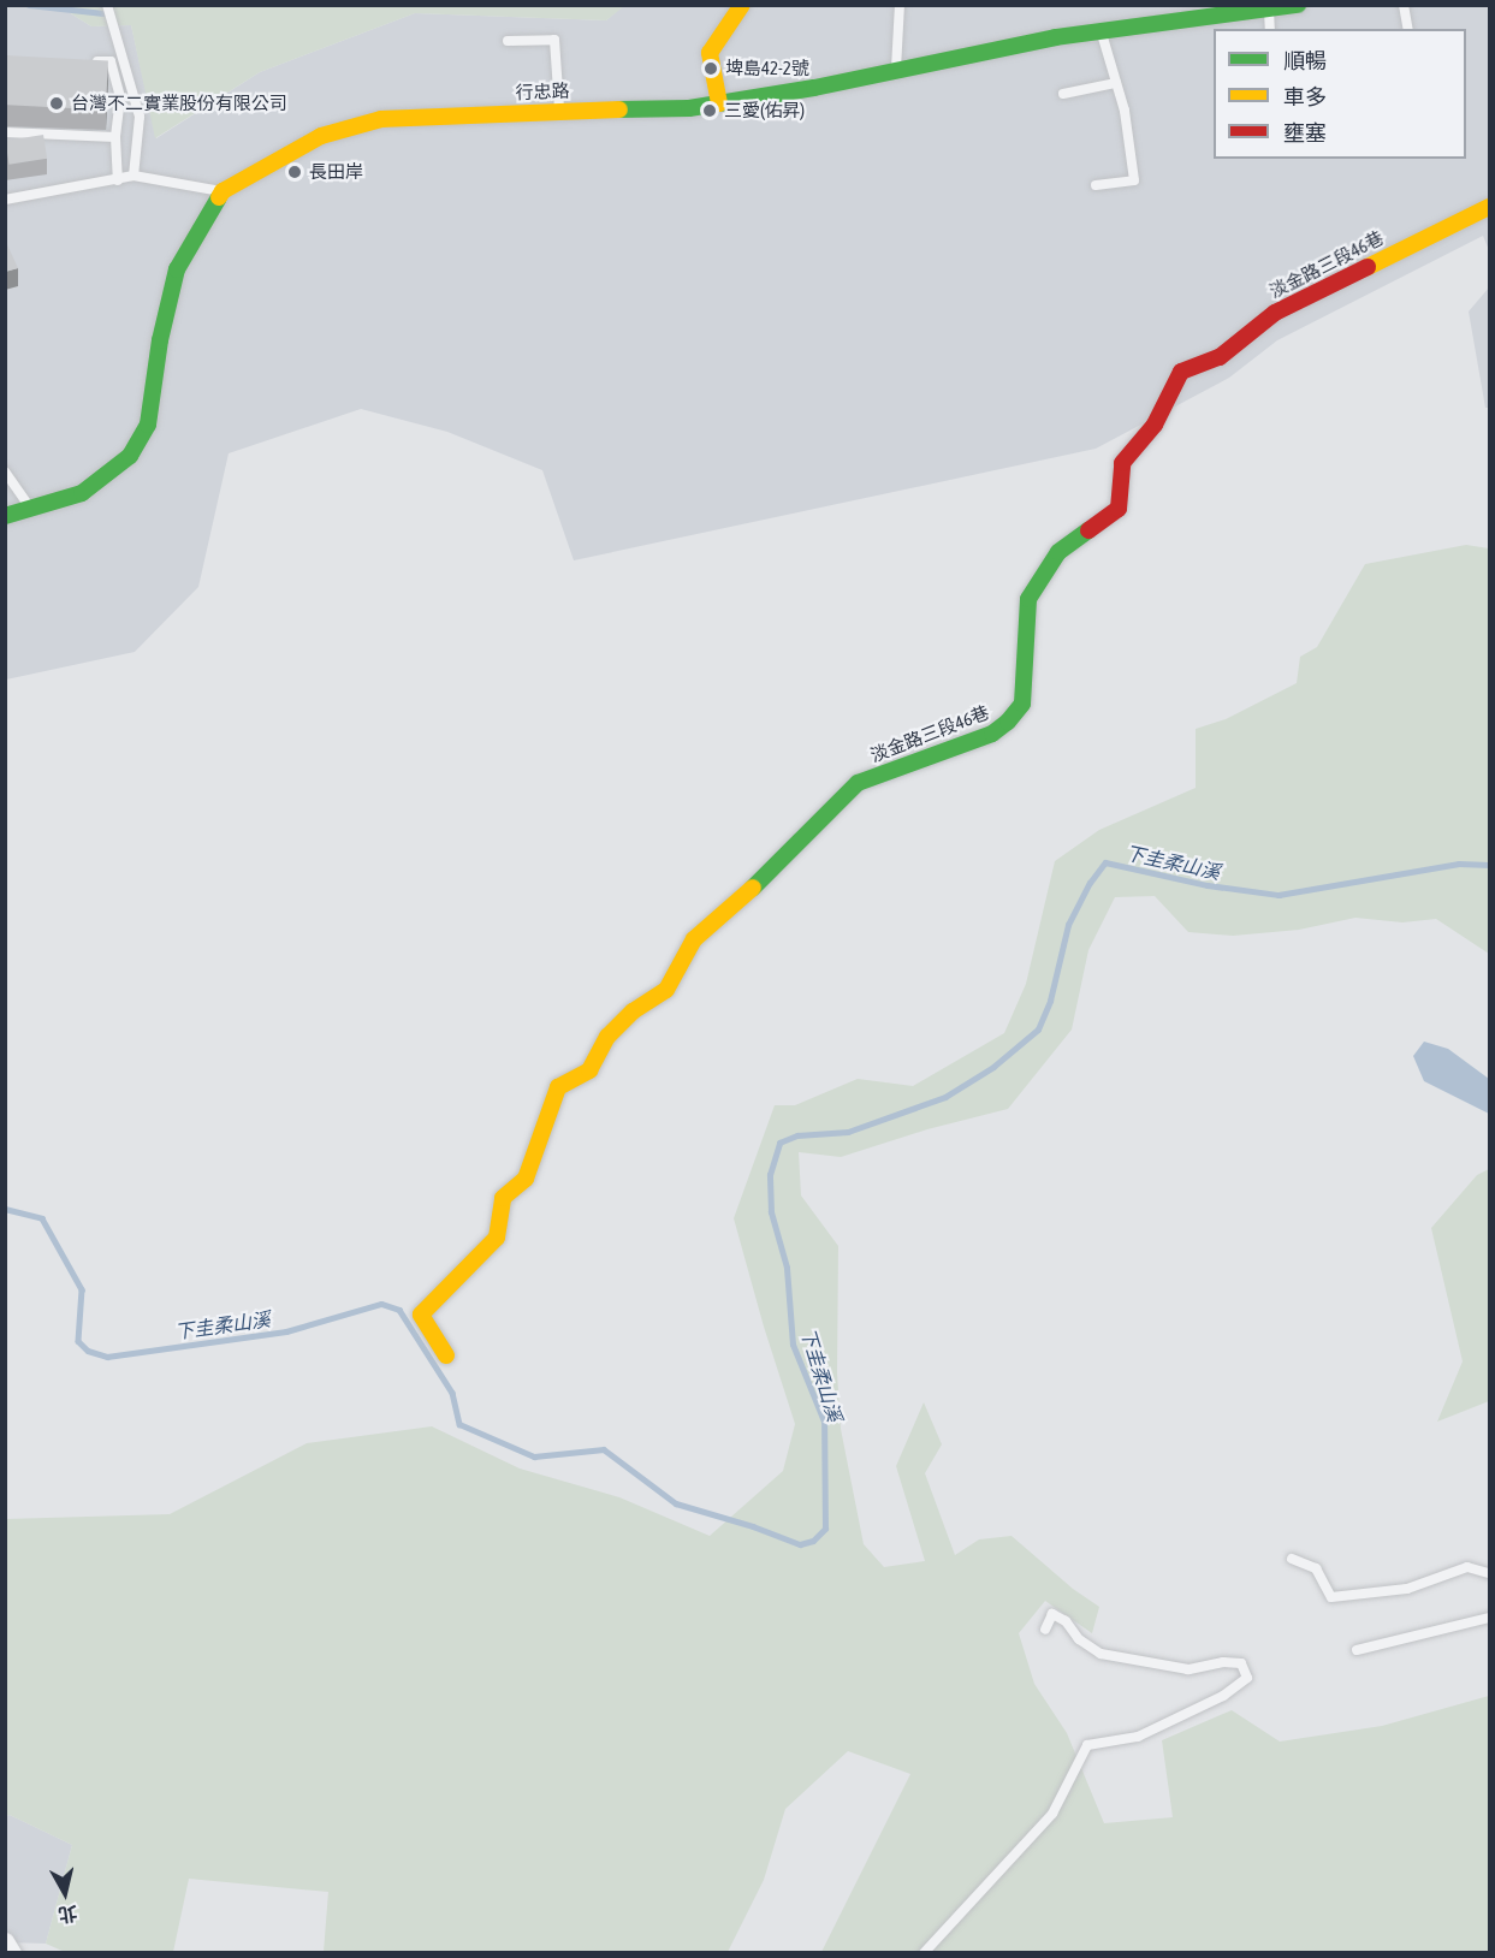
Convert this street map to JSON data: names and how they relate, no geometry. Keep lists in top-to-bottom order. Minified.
{"streets":{"street":["行忠路","淡金路三段46巷"]},"water":["下圭柔山溪"],"places":["埤島42-2號","台灣不二實業股份有限公司","三愛(佑昇)","長田岸"],"legend":["順暢","車多","壅塞"],"north":"bottom"}
